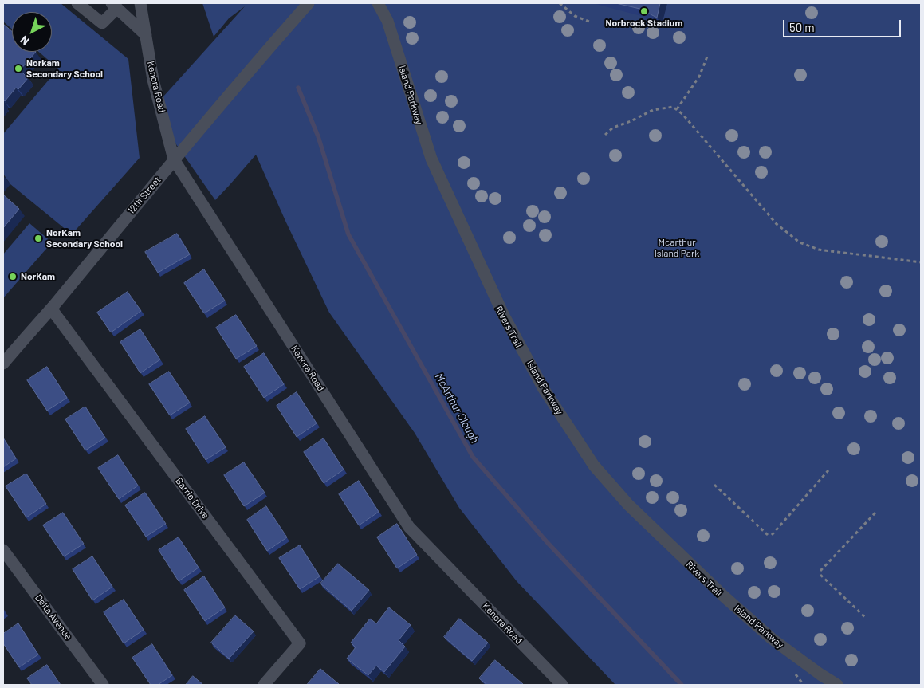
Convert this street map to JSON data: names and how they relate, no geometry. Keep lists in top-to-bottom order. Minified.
{"streets":{"street":["Kenora Road","Island Parkway","12th Street","Barrie Drive","Delta Avenue"]},"crossings":[["Kenora Road","12th Street"],["12th Street","Barrie Drive"]],"water":["McArthur Slough"],"parks":["Mcarthur Island Park"],"places":["Norbrock Stadium","Norkam Secondary School","NorKam Secondary School","NorKam"],"scale_bar":"50 m","north":"bottom left"}
